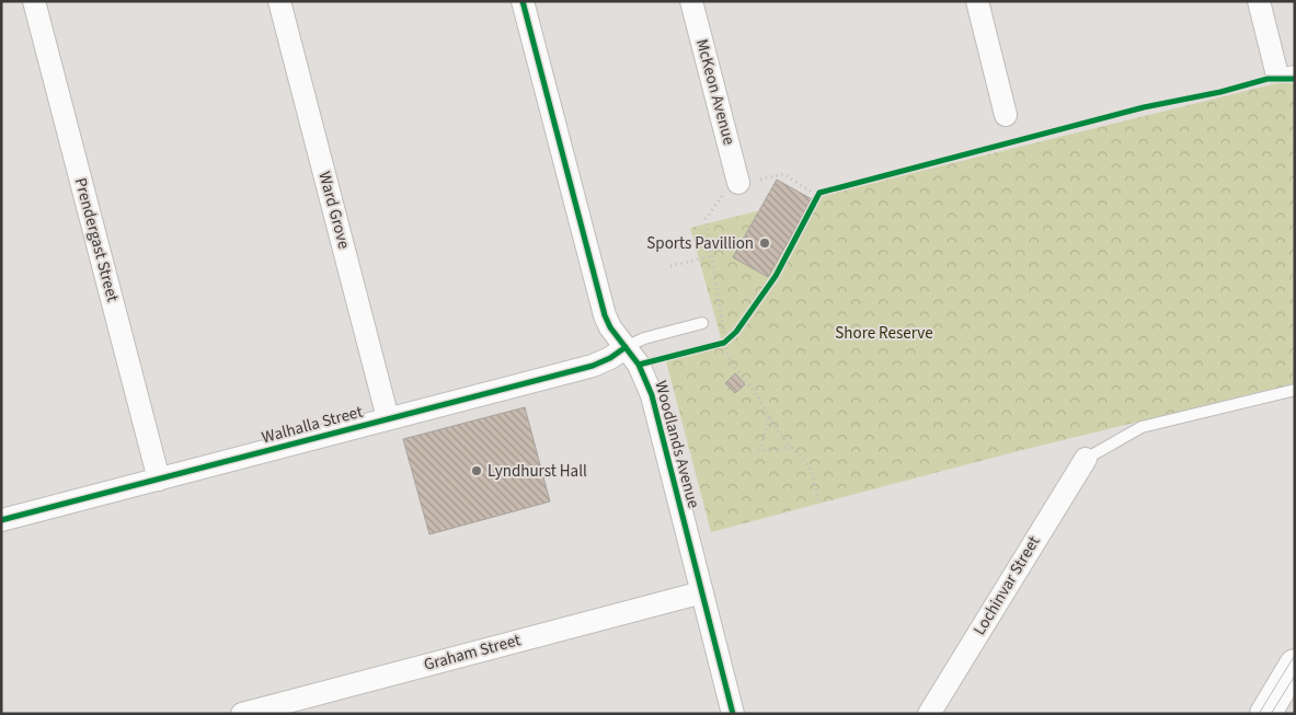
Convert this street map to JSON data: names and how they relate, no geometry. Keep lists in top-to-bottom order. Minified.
{"streets":{"street":["McKeon Avenue","Ward Grove","Prendergast Street","Walhalla Street","Woodlands Avenue","Lochinvar Street","Graham Street"]},"crossings":[["Ward Grove","Walhalla Street"],["Prendergast Street","Walhalla Street"],["Walhalla Street","Woodlands Avenue"],["Woodlands Avenue","Graham Street"]],"parks":["Shore Reserve"],"places":["Sports Pavillion","Lyndhurst Hall"]}
